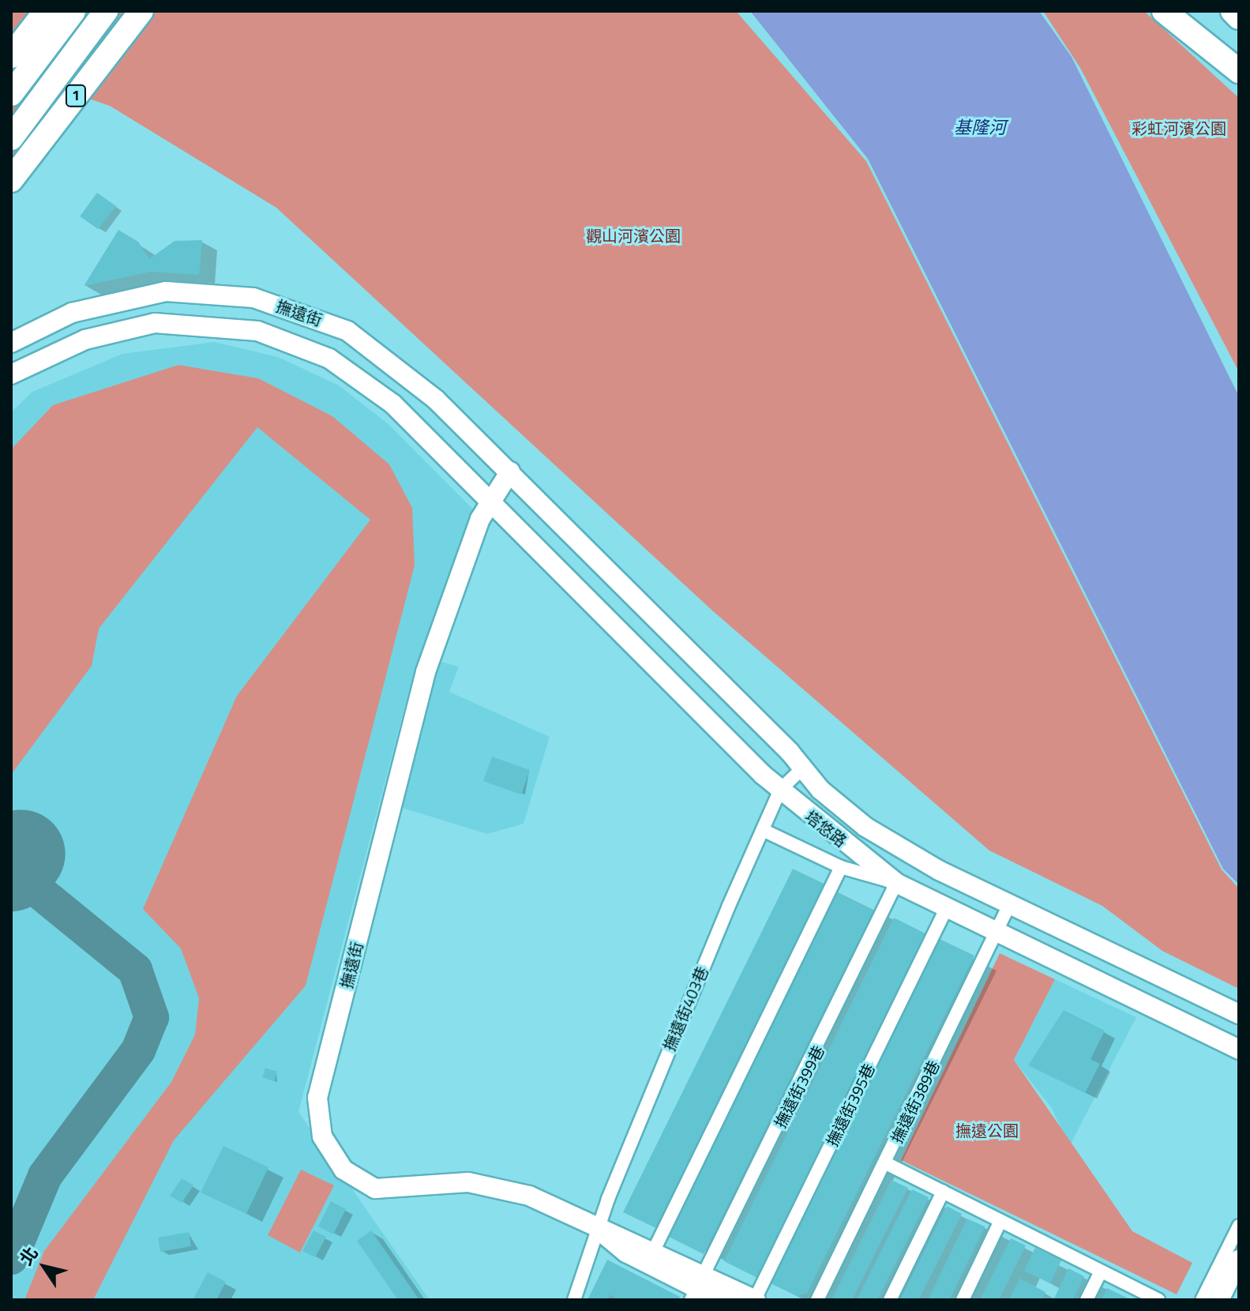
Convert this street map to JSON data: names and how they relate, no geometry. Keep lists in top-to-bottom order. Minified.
{"streets":{"highway":["1"],"main road":["撫遠街","塔悠路"],"street":["撫遠街403巷","撫遠街399巷","撫遠街389巷","撫遠街395巷"]},"crossings":[["撫遠街","塔悠路"],["撫遠街","撫遠街403巷"],["撫遠街","撫遠街399巷"],["撫遠街","撫遠街395巷"],["塔悠路","撫遠街403巷"],["塔悠路","撫遠街399巷"],["塔悠路","撫遠街389巷"],["塔悠路","撫遠街395巷"]],"water":["基隆河"],"parks":["彩虹河濱公園","觀山河濱公園","撫遠公園"],"north":"top left"}
